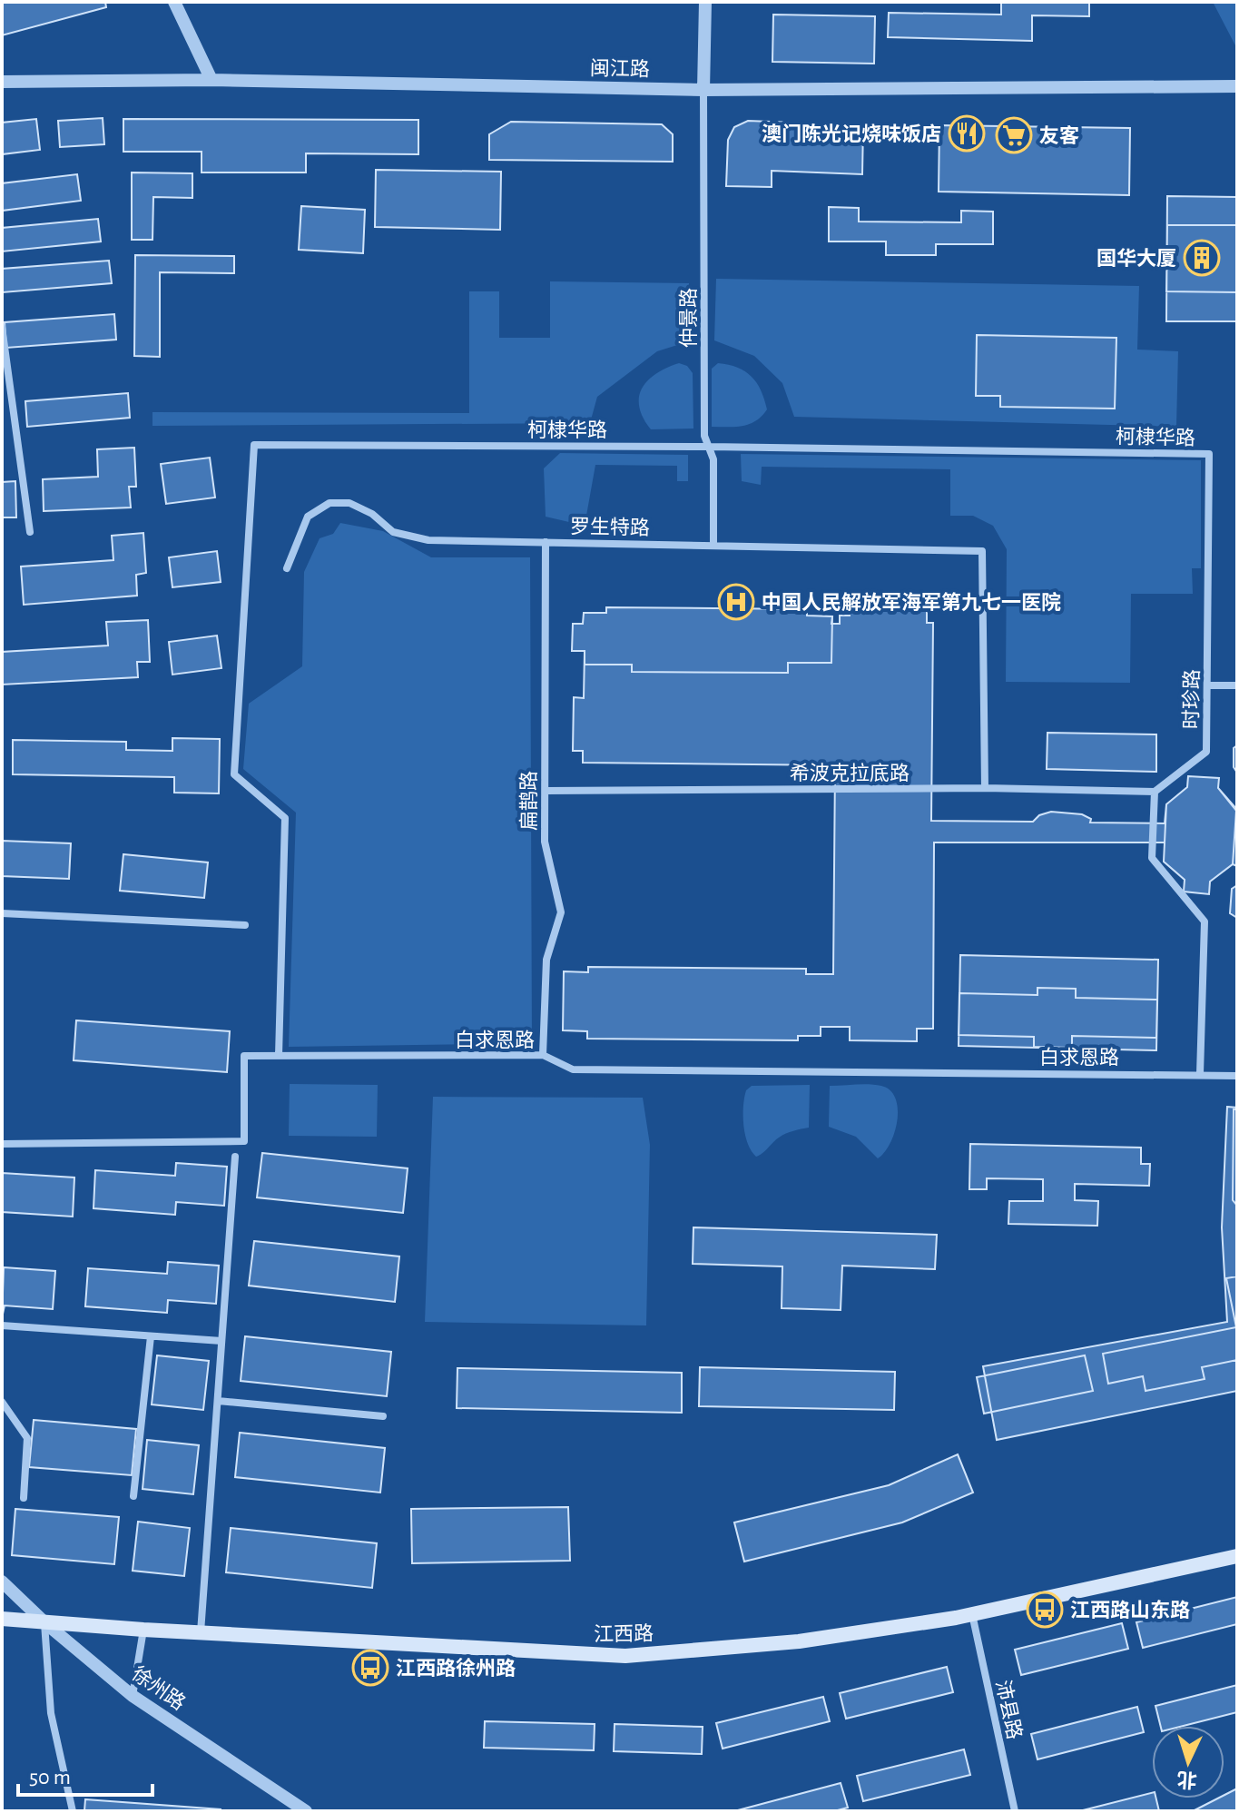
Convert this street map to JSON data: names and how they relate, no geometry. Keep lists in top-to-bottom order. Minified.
{"streets":{"main road":["江西路"],"street":["闽江路","仲景路","柯棣华路","罗生特路","时珍路","希波克拉底路","扁鹊路","白求恩路","徐州路","沛县路"]},"crossings":[["闽江路","仲景路"],["仲景路","柯棣华路"],["仲景路","罗生特路"],["柯棣华路","时珍路"],["柯棣华路","白求恩路"],["罗生特路","希波克拉底路"],["罗生特路","扁鹊路"],["时珍路","希波克拉底路"],["希波克拉底路","扁鹊路"],["扁鹊路","白求恩路"],["江西路","徐州路"],["江西路","沛县路"]],"places":{"restaurant":["澳门陈光记烧味饭店"],"supermarket":["友客"],"building":["国华大厦"],"hospital":["中国人民解放军海军第九七一医院"],"bus stop":["江西路山东路","江西路徐州路"]},"scale_bar":"50 m","north":"bottom"}
